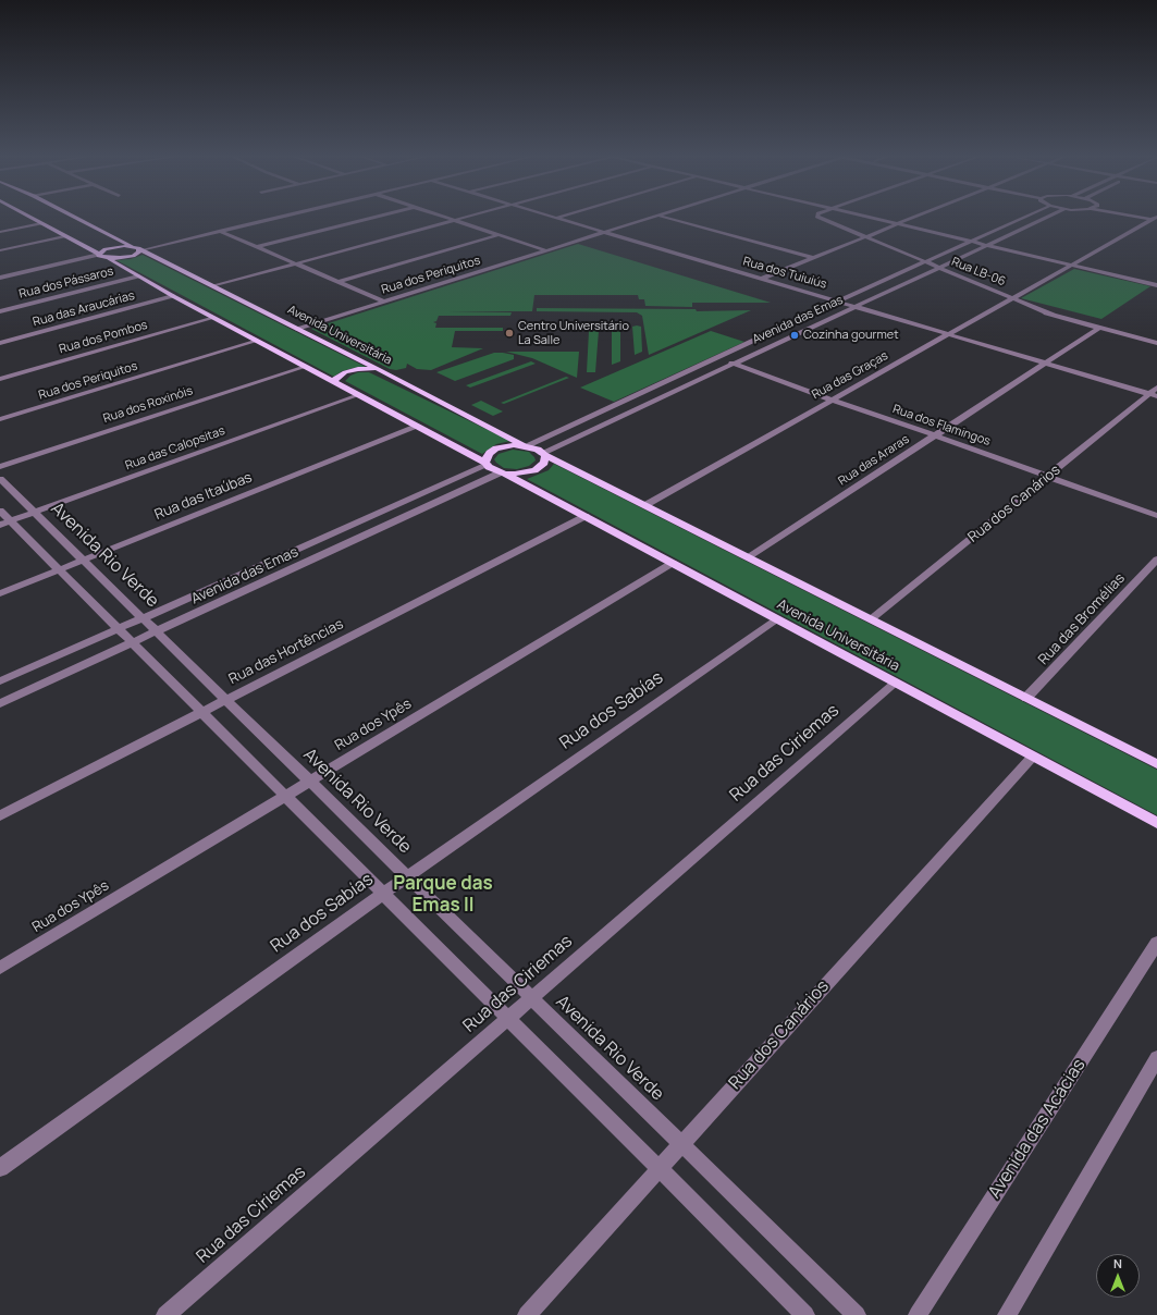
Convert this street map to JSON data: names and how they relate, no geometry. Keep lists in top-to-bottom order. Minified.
{"streets":{"main road":["Avenida Universitária"],"street":["Rua LB-06","Rua dos Tuiuiús","Rua dos Periquitos","Rua dos Pássaros","Rua das Araucárias","Avenida das Emas","Rua dos Pombos","Rua das Graças","Rua dos Roxinóis","Rua dos Flamingos","Rua das Calopsitas","Rua das Araras","Rua das Itaúbas","Rua dos Canários","Avenida Rio Verde","Rua das Bromélias","Rua das Hortências","Rua dos Sabías","Rua dos Ypês","Rua das Ciriemas","Avenida das Acácias"]},"crossings":[["Rua LB-06","Avenida das Emas"],["Rua LB-06","Rua das Graças"],["Rua LB-06","Rua das Araras"],["Rua dos Tuiuiús","Rua dos Periquitos"],["Rua dos Tuiuiús","Avenida das Emas"],["Rua dos Tuiuiús","Rua das Graças"],["Rua dos Tuiuiús","Rua das Araras"],["Rua dos Tuiuiús","Rua dos Canários"],["Rua dos Periquitos","Avenida Universitária"],["Avenida das Emas","Avenida Universitária"],["Avenida das Emas","Rua dos Flamingos"],["Avenida das Emas","Avenida Rio Verde"],["Avenida Universitária","Rua das Graças"],["Avenida Universitária","Rua das Araras"],["Avenida Universitária","Rua dos Canários"],["Avenida Universitária","Rua das Bromélias"],["Avenida Universitária","Rua das Hortências"],["Avenida Universitária","Rua dos Sabías"],["Avenida Universitária","Rua dos Ypês"],["Avenida Universitária","Rua das Ciriemas"],["Rua das Graças","Rua dos Flamingos"],["Rua dos Flamingos","Rua das Araras"],["Rua dos Flamingos","Rua dos Canários"],["Rua das Calopsitas","Avenida Rio Verde"],["Rua das Itaúbas","Avenida Rio Verde"],["Rua dos Canários","Avenida Rio Verde"],["Avenida Rio Verde","Rua das Hortências"],["Avenida Rio Verde","Rua dos Sabías"],["Avenida Rio Verde","Rua dos Ypês"],["Avenida Rio Verde","Rua das Ciriemas"]],"districts":["Parque das Emas II"],"places":["Centro Universitário La Salle","Cozinha gourmet"],"north":"top"}
